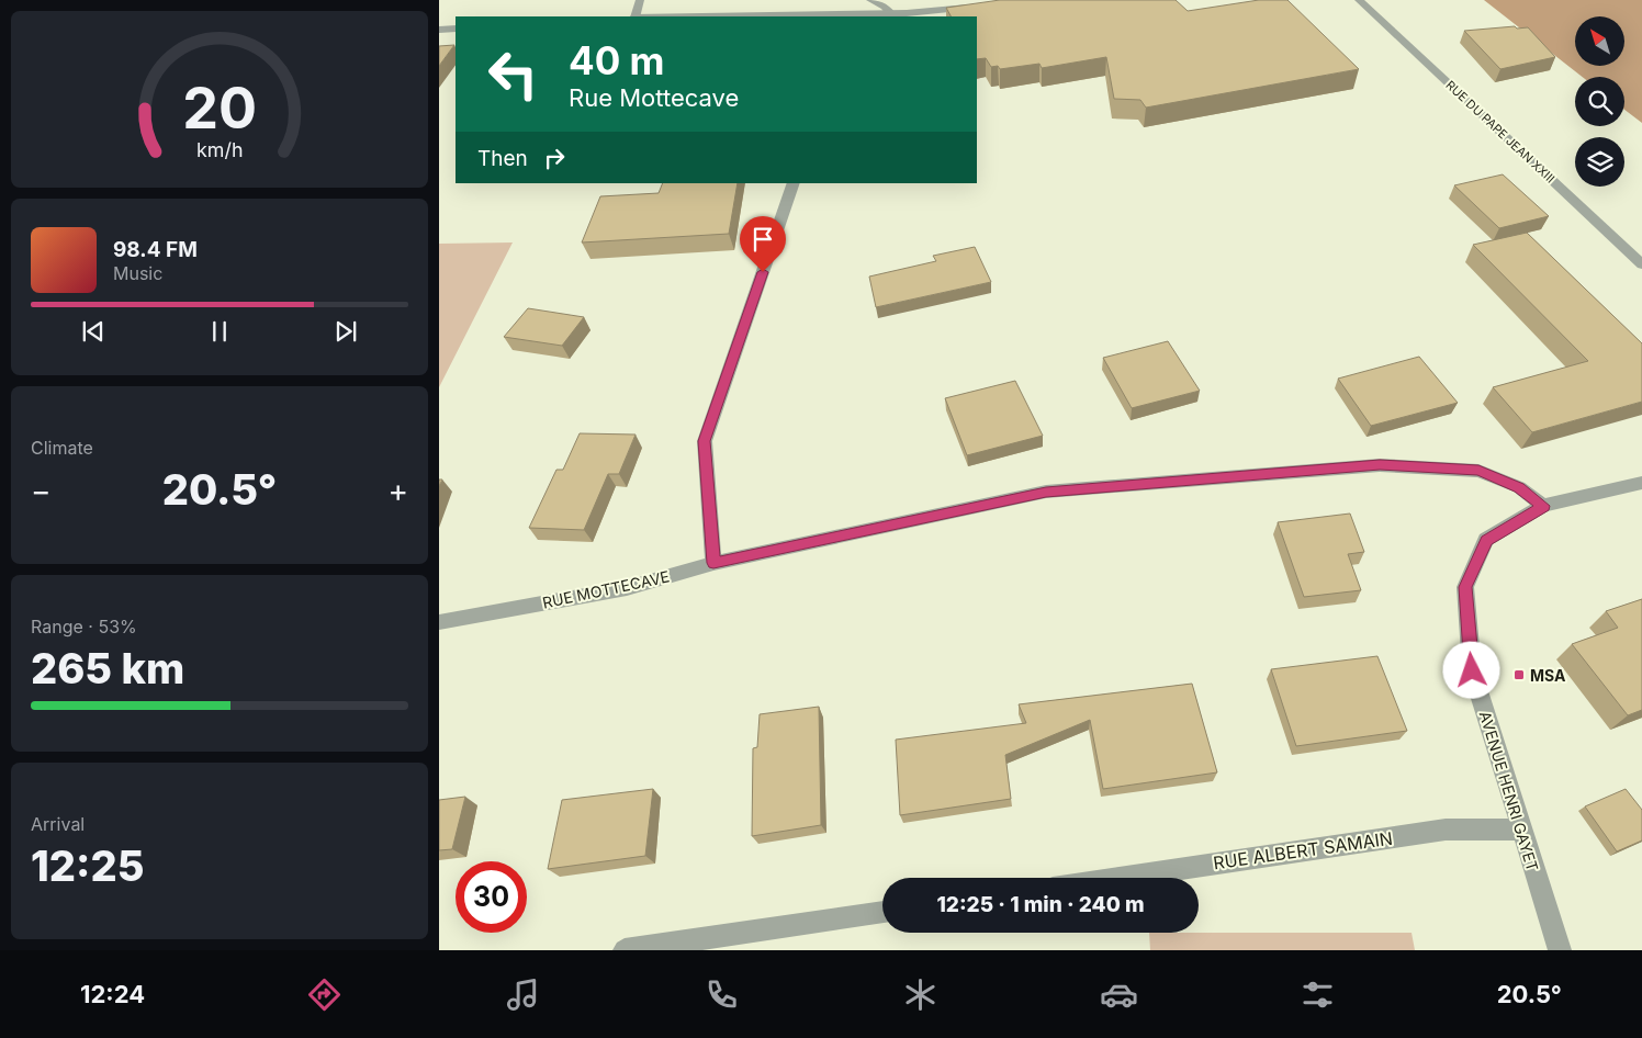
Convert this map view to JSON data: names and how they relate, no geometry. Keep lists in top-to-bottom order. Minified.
{"streets":{"street":["RUE DU PAPE JEAN XXIII","RUE MOTTECAVE","AVENUE HENRI GAYET","RUE ALBERT SAMAIN"]},"crossings":[["RUE MOTTECAVE","AVENUE HENRI GAYET"],["AVENUE HENRI GAYET","RUE ALBERT SAMAIN"]],"places":{"transit":["MSA"]},"north":"top left","page":{"turn":["40 m","Rue Mottecave"],"then":"Then","song":["98.4 FM","Music"],"tile":["Climate",["Range · 53%","265 km"],["Arrival","12:25"]],"heat":["−","20.5°","+"],"limit":"30","trip":"12:25 · 1 min · 240 m","tabs":["12:24","20.5°"],"gauge":["20","km/h"]}}
